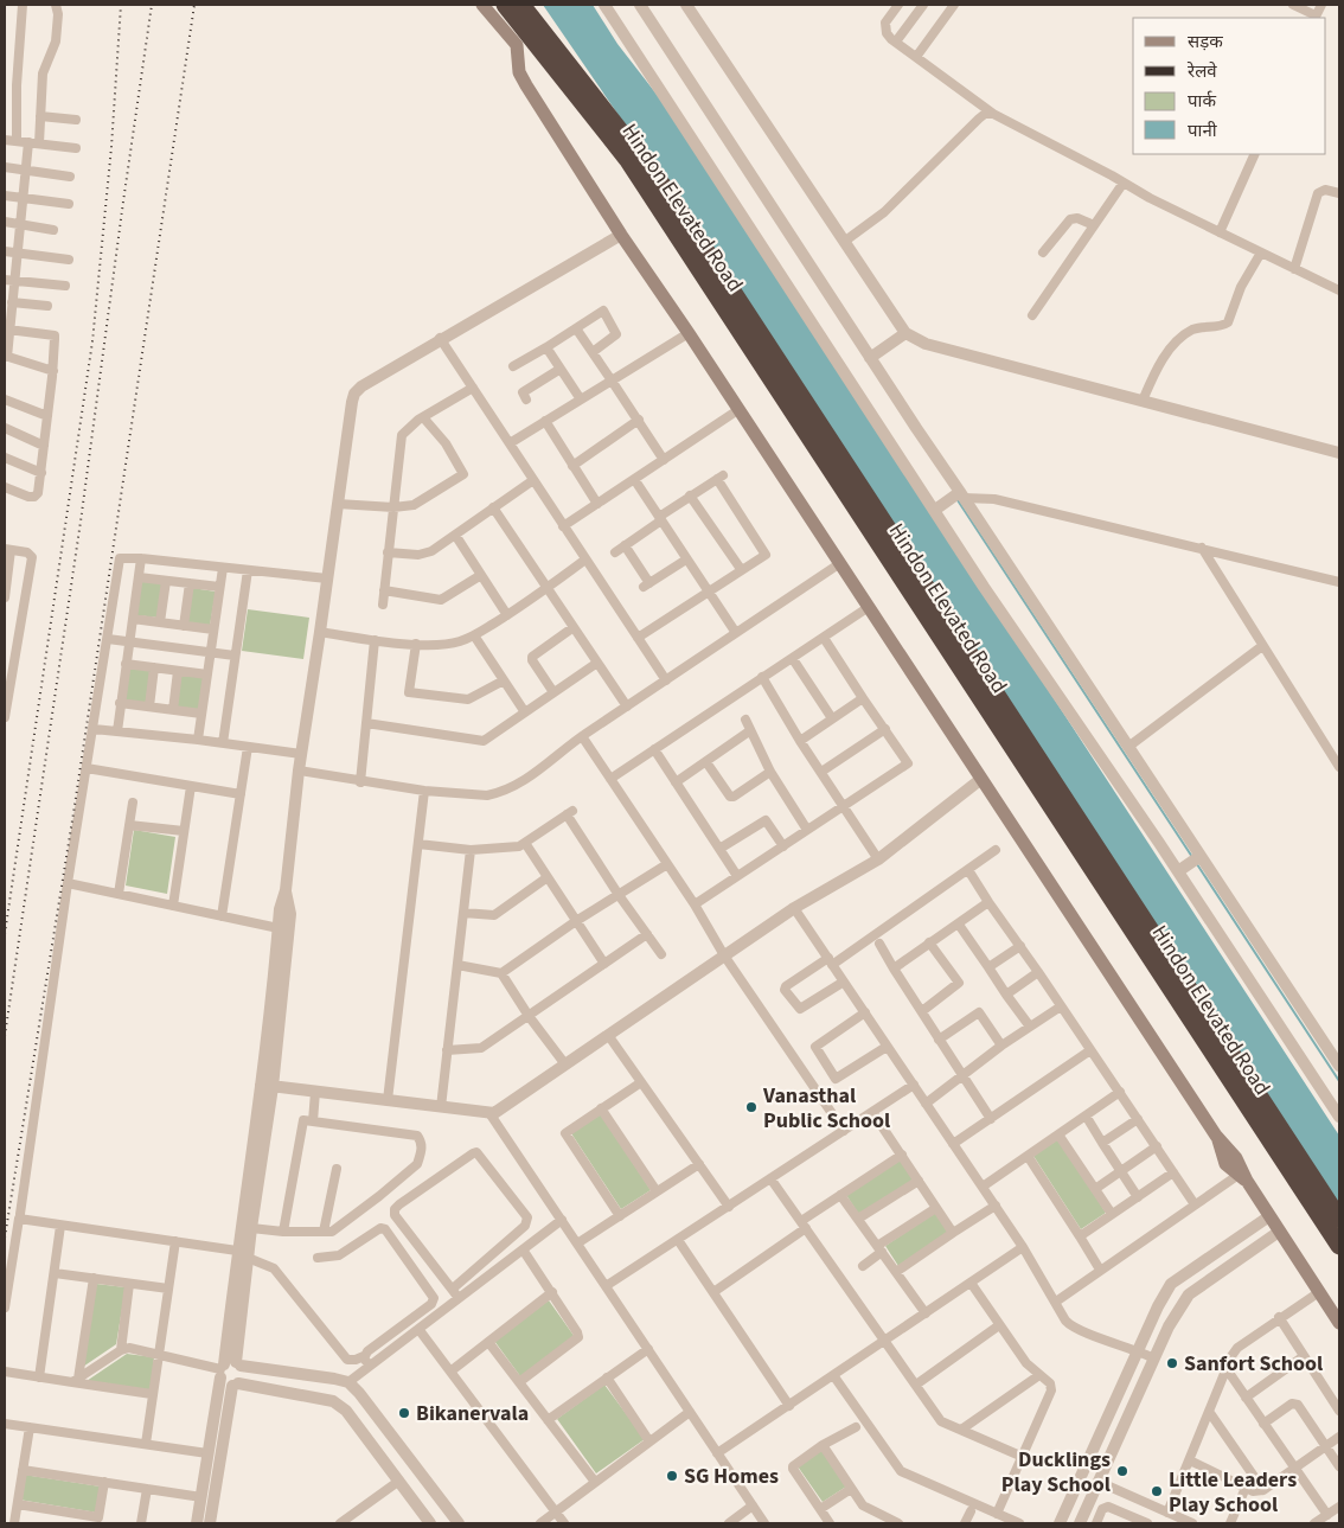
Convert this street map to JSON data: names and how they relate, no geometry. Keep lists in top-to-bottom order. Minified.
{"streets":{"highway":["Hindon Elevated Road"]},"places":["Vanasthal Public School","Sanfort School","Bikanervala","Ducklings Play School","SG Homes","Little Leaders Play School"],"legend":["सड़क","रेलवे","पार्क","पानी"]}
